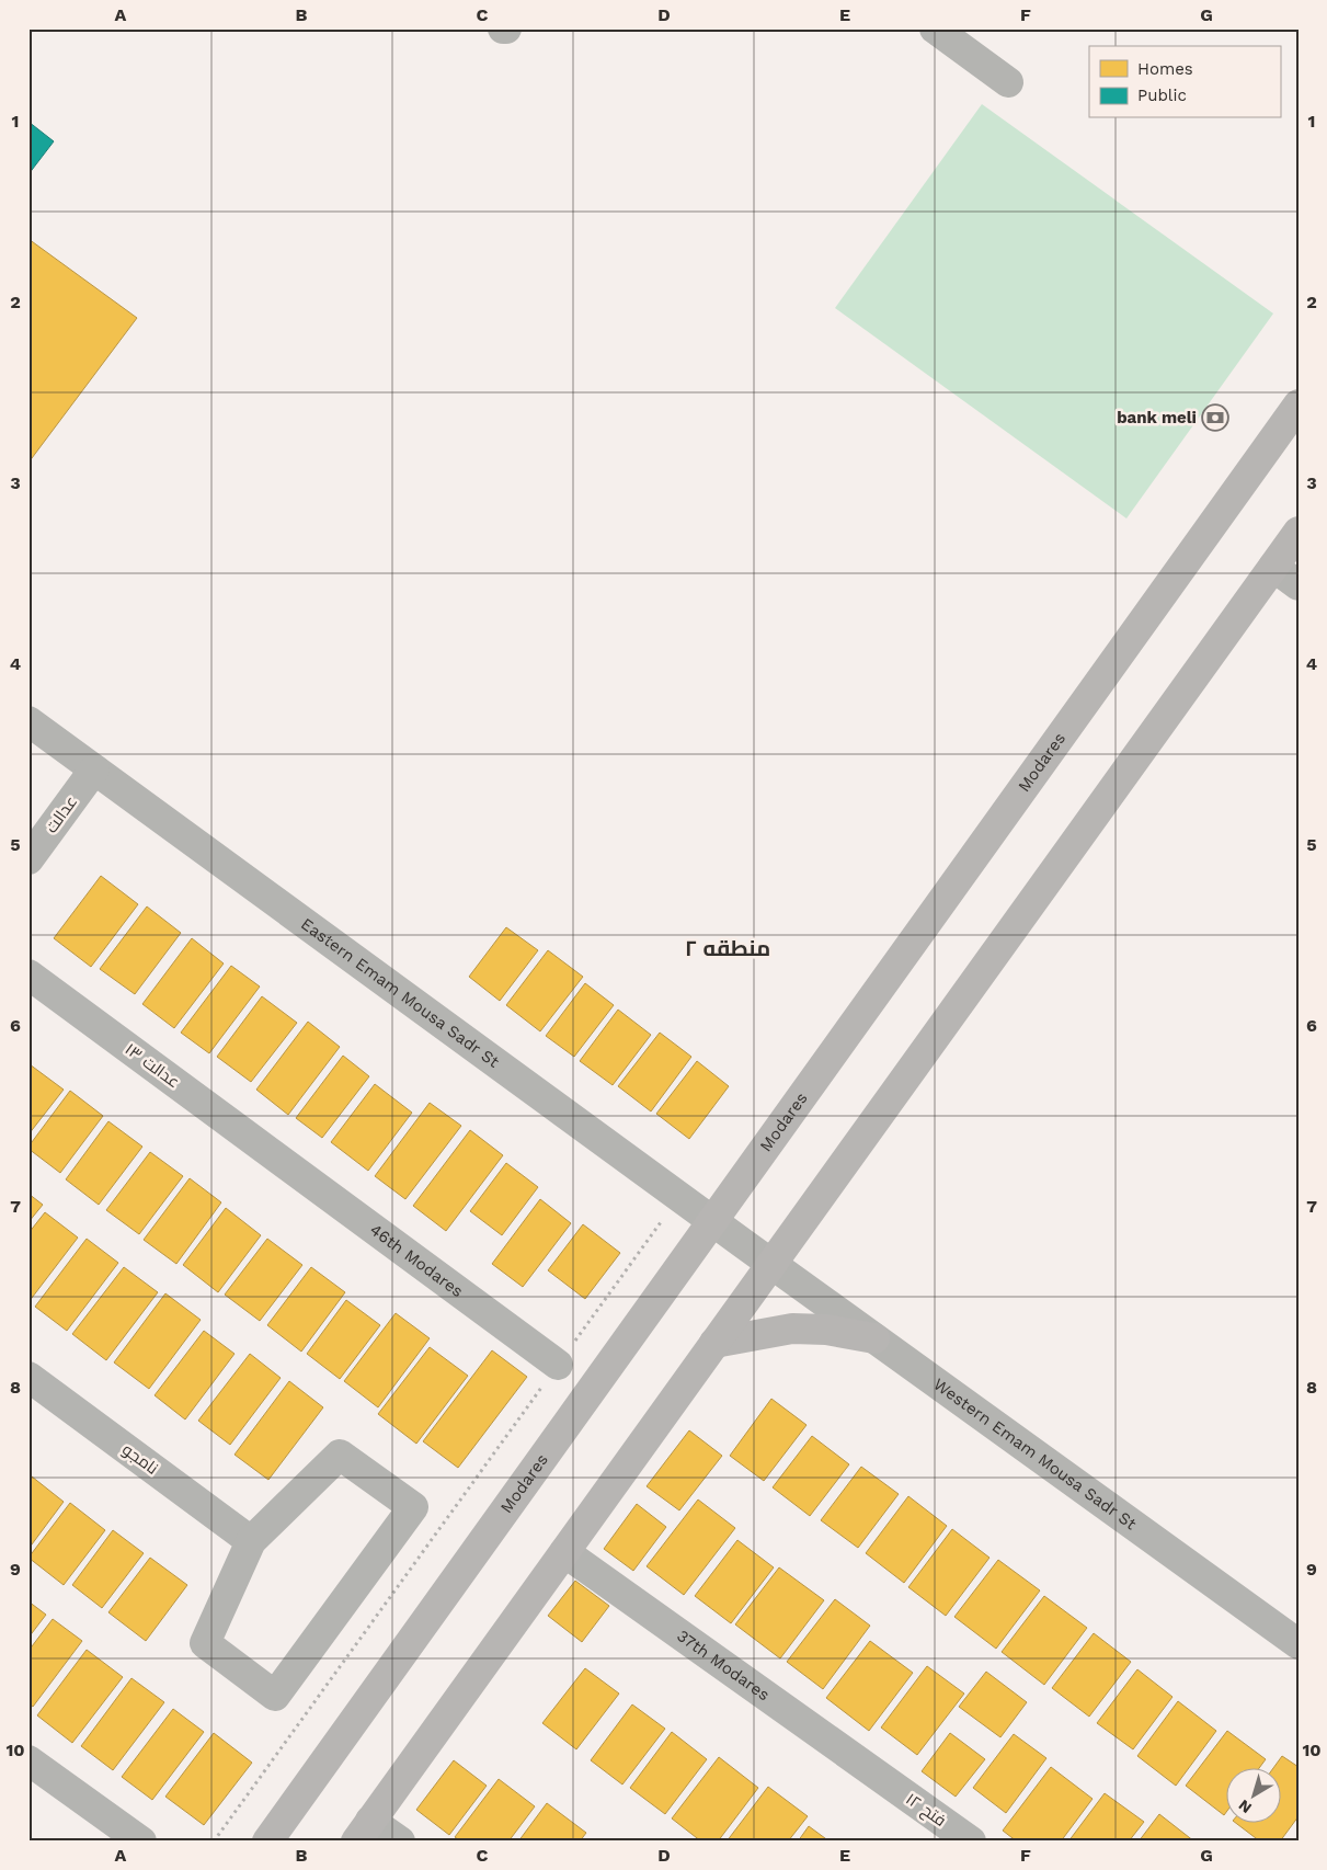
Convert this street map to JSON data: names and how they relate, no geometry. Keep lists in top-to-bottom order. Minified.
{"streets":{"main road":["Modares"],"street":["عدالت","Eastern Emam Mousa Sadr St","عدالت ۱۳","46th Modares","Western Emam Mousa Sadr St","نامجو","37th Modares","فتح ۱۲"]},"crossings":[["Modares","Eastern Emam Mousa Sadr St"],["عدالت","Eastern Emam Mousa Sadr St"],["Eastern Emam Mousa Sadr St","Western Emam Mousa Sadr St"],["عدالت ۱۳","46th Modares"],["37th Modares","فتح ۱۲"]],"districts":["منطقه ۲"],"places":{"bank":["bank meli"]},"legend":["Homes","Public"],"north":"bottom left","grid":{"columns":["A","B","C","D","E","F","G"],"rows":["1","2","3","4","5","6","7","8","9","10"]}}
